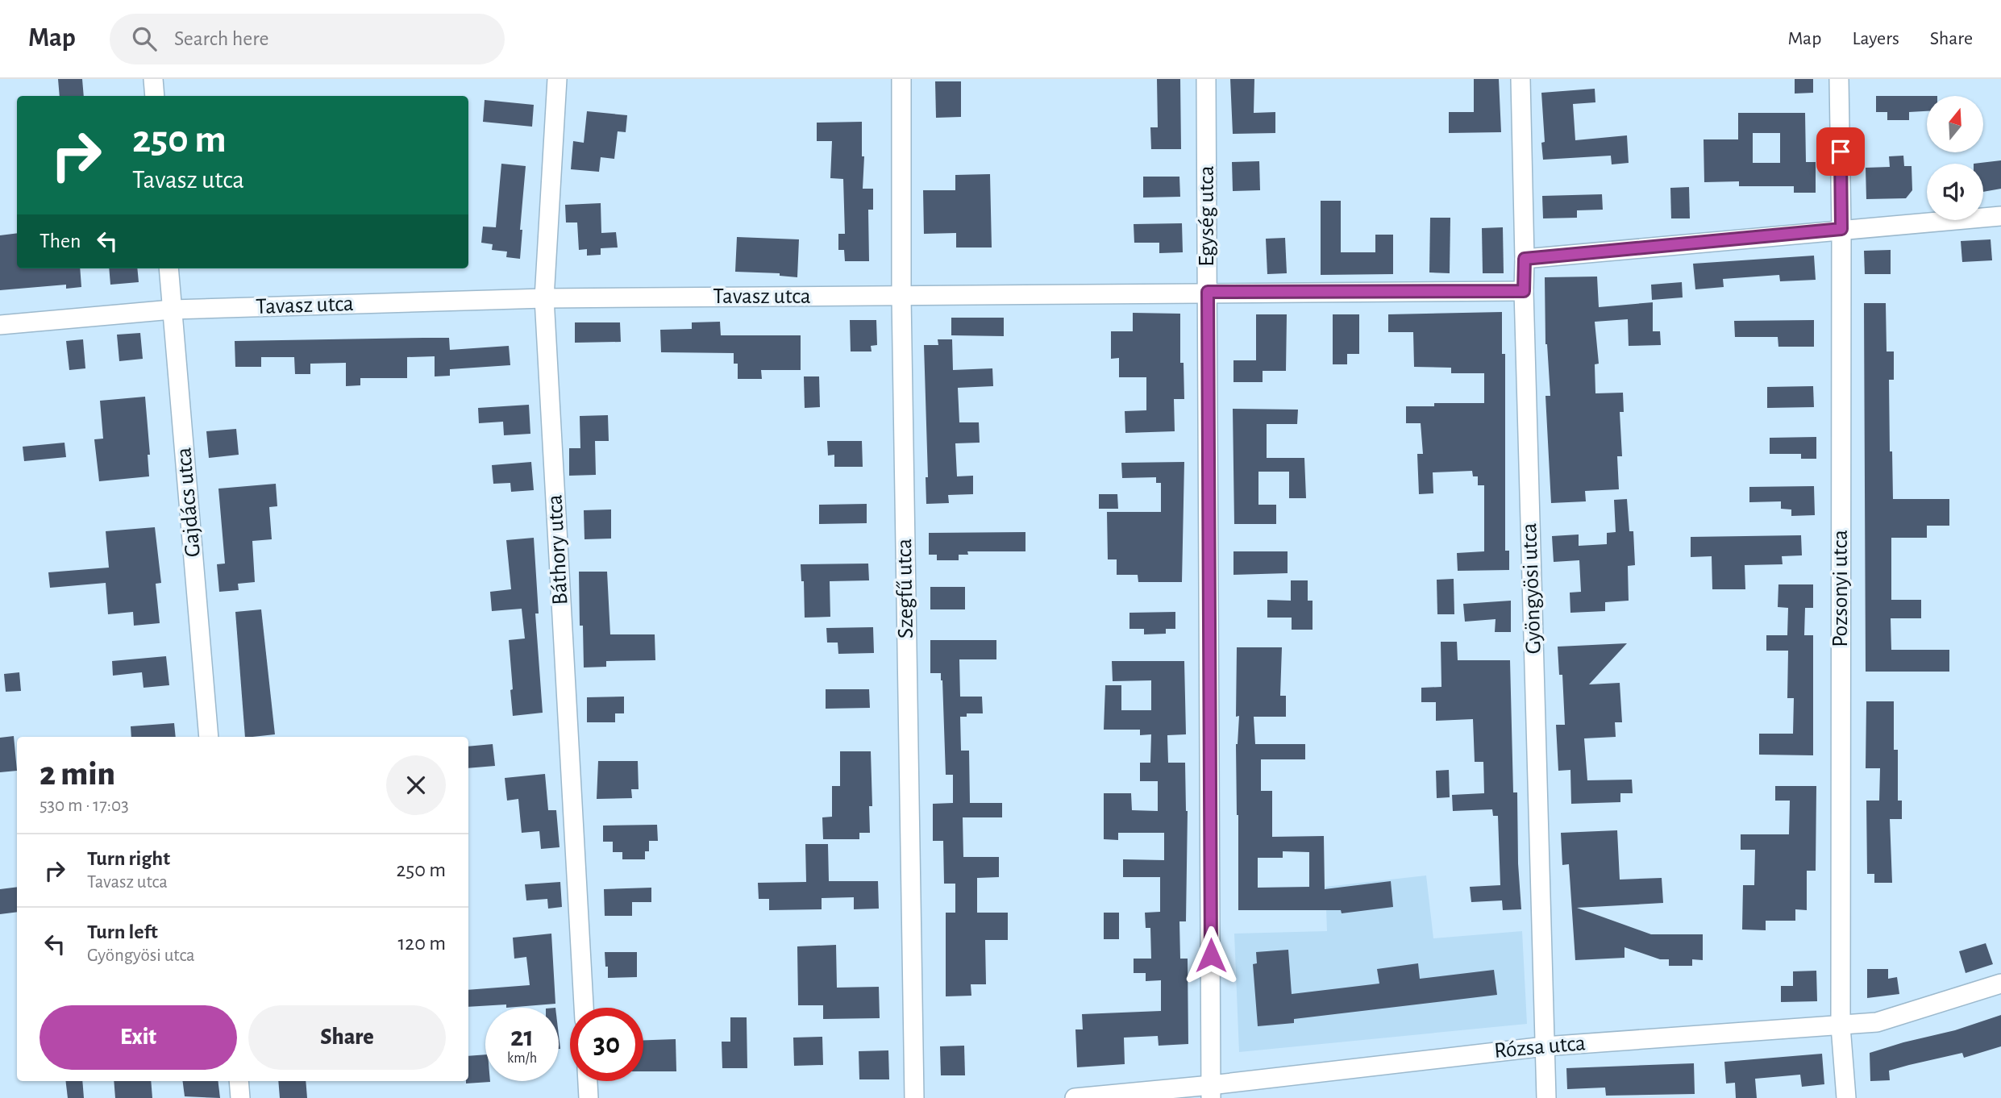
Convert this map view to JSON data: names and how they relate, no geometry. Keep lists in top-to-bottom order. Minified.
{"streets":{"street":["Egység utca","Tavasz utca","Gajdács utca","Báthory utca","Szegfű utca","Gyöngyösi utca","Pozsonyi utca","Rózsa utca"]},"crossings":[["Egység utca","Tavasz utca"],["Egység utca","Rózsa utca"],["Tavasz utca","Gajdács utca"],["Tavasz utca","Báthory utca"],["Tavasz utca","Szegfű utca"],["Tavasz utca","Gyöngyösi utca"],["Gyöngyösi utca","Rózsa utca"],["Pozsonyi utca","Rózsa utca"]],"north":"top","page":{"header":"Map","search":"Search here","nav":["Map","Layers","Share"],"turn":["250 m","Tavasz utca"],"then":"Then","heading":["2 min","530 m · 17:03"],"list":[{"name":"Turn right","note":"Tavasz utca","value":"250 m"},{"name":"Turn left","note":"Gyöngyösi utca","value":"120 m"}],"buttons":["Exit","Share"],"speed":"21 km/h","limit":"30"}}
